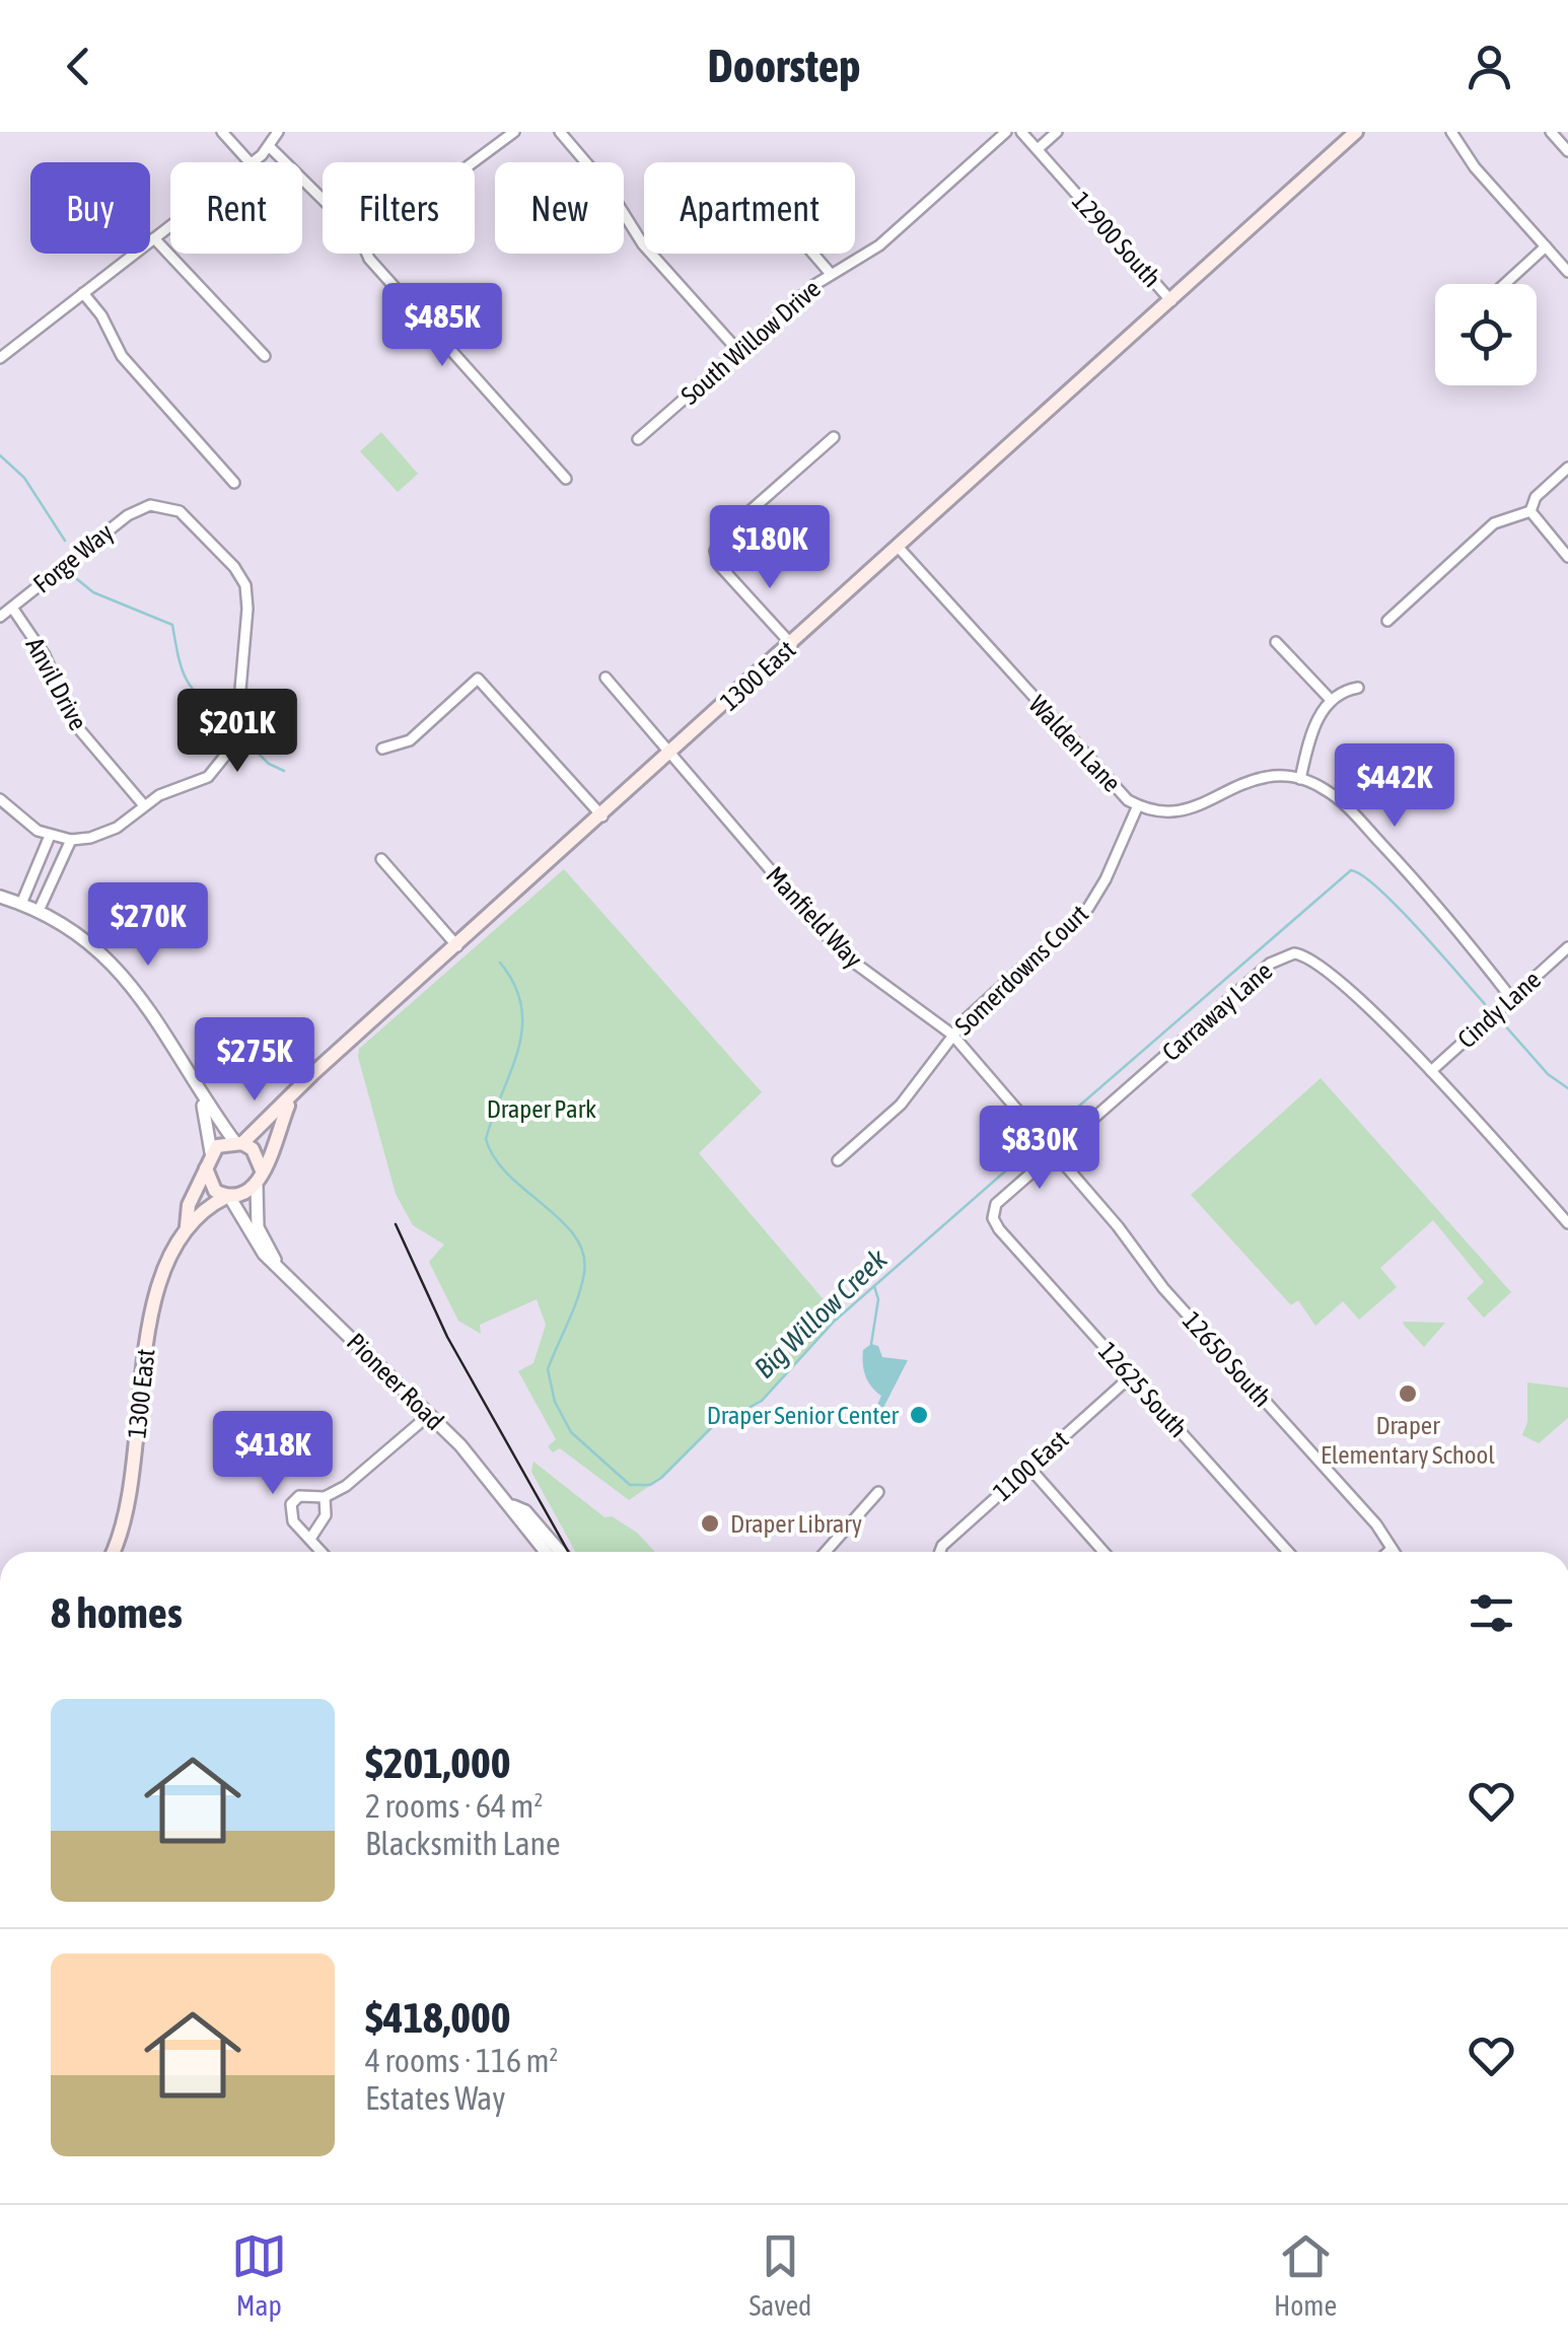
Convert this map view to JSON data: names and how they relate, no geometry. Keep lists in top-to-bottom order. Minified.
{"streets":{"main road":["1300 East"],"street":["12900 South","South Willow Drive","Forge Way","Anvil Drive","Walden Lane","Manfield Way","Somerdowns Court","Cindy Lane","Carraway Lane","12650 South","Pioneer Road","12625 South","1100 East"]},"crossings":[["12900 South","1300 East"],["Forge Way","Anvil Drive"],["1300 East","Walden Lane"],["1300 East","Manfield Way"],["1300 East","Pioneer Road"],["Walden Lane","Somerdowns Court"],["Manfield Way","Somerdowns Court"],["Manfield Way","Carraway Lane"],["Manfield Way","12650 South"],["Cindy Lane","Carraway Lane"],["Carraway Lane","12650 South"],["Carraway Lane","12625 South"],["12625 South","1100 East"]],"water":["Big Willow Creek"],"parks":["Draper Park"],"places":["Draper Elementary School","Draper Senior Center","Draper Library"],"page":{"header":"Doorstep","chip":["Buy","Rent","Filters","New","Apartment"],"price":["$485K","$180K","$201K","$442K","$270K","$275K","$830K","$418K"],"heading":"8 homes","list":[{"name":"$201,000","note":"2 rooms · 64 m² · Blacksmith Lane"},{"name":"$418,000","note":"4 rooms · 116 m² · Estates Way"}],"tabs":["Map","Saved","Home"]}}
